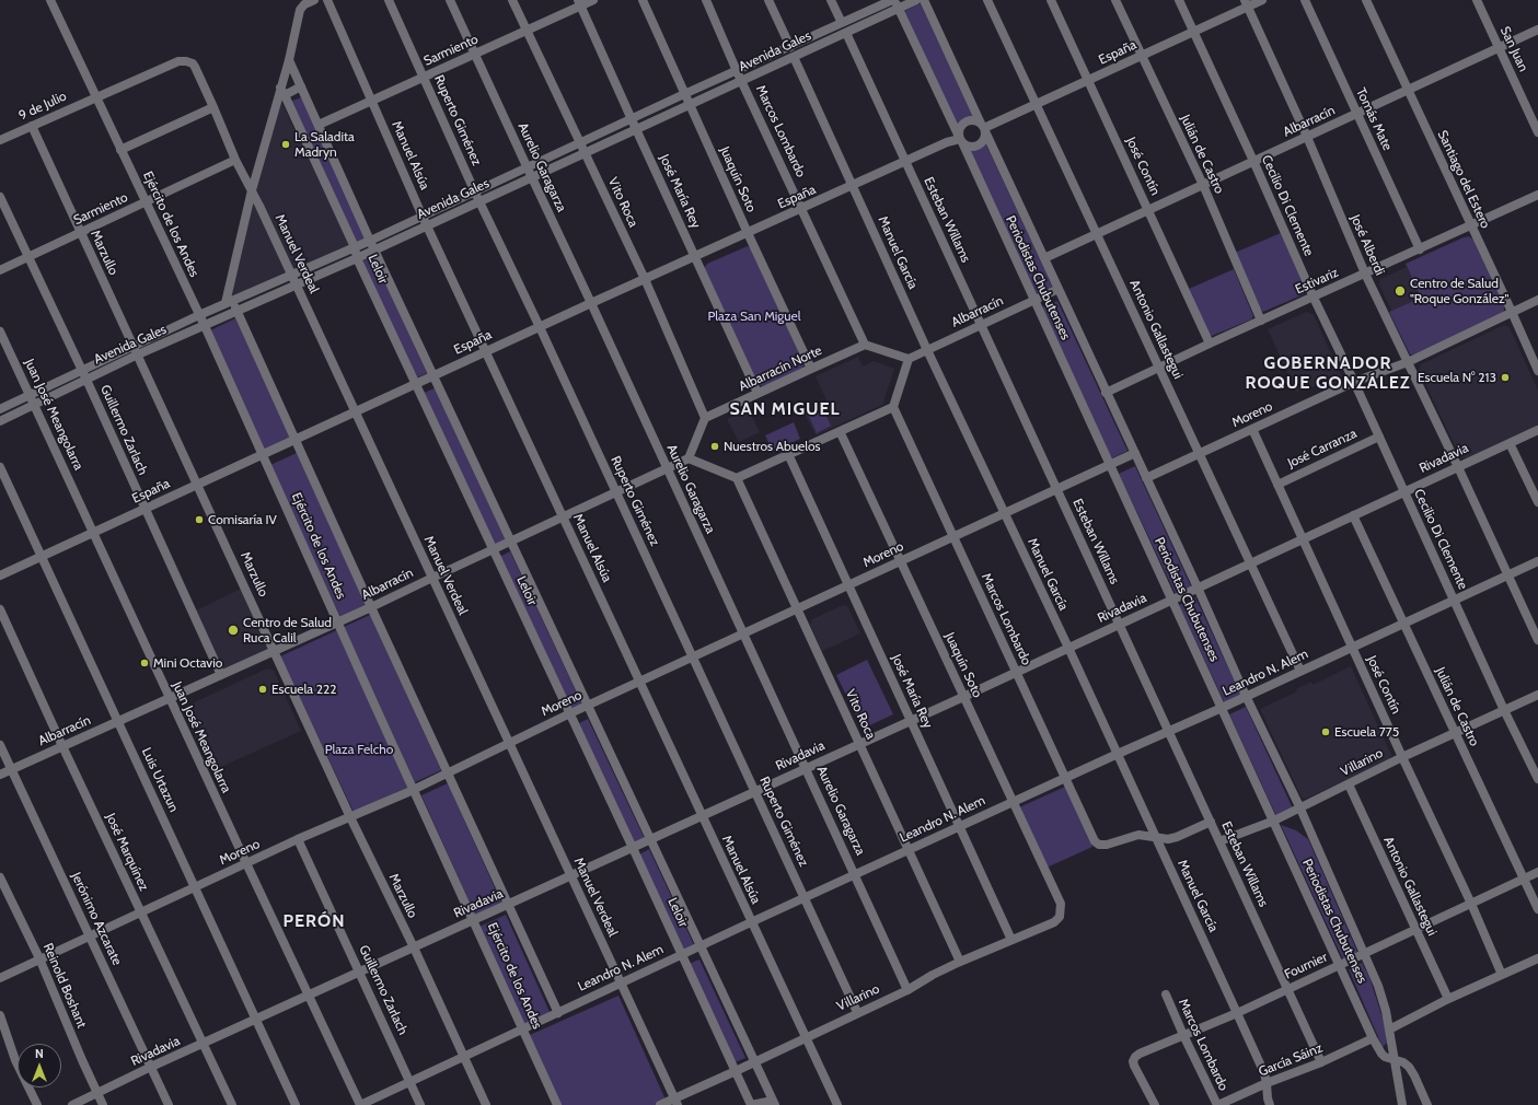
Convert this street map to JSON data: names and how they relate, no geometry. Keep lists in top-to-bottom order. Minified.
{"streets":{"street":["San Juan","Sarmiento","Avenida Gales","España","9 de Julio","Tomás Mate","Ruperto Giménez","Albarracín","Marcos Lombardo","Julián de Castro","Manuel Alsúa","José Contín","Aurelio Garagarza","Juaquín Soto","Santiago del Estero","José María Rey","Vito Roca","Cecilio Di Clemente","Esteban Willams","Ejército de los Andes","José Alberdi","Marzullo","Manuel García","Manuel Verdeal","Leloir","Periodistas Chubutenses","Estivariz","Antonio Gallastegui","Albarracín Norte","Juan José Meangolarra","Moreno","Guillermo Zarlach","José Carranza","Rivadavia","Leandro N. Alem","Villarino","Luis Urtazun","José Marquínez","Jerónimo Azcarate","Fournier","Reinold Boshant","García Sáinz"]},"crossings":[["San Juan","Albarracín"],["Sarmiento","Ruperto Giménez"],["Sarmiento","Manuel Alsúa"],["Sarmiento","Aurelio Garagarza"],["Sarmiento","José María Rey"],["Sarmiento","Vito Roca"],["Sarmiento","Ejército de los Andes"],["Sarmiento","Marzullo"],["Sarmiento","Manuel Verdeal"],["Sarmiento","Leloir"],["Sarmiento","Guillermo Zarlach"],["Avenida Gales","Ruperto Giménez"],["Avenida Gales","Marcos Lombardo"],["Avenida Gales","Manuel Alsúa"],["Avenida Gales","Aurelio Garagarza"],["Avenida Gales","Juaquín Soto"],["Avenida Gales","José María Rey"],["Avenida Gales","Vito Roca"],["Avenida Gales","Esteban Willams"],["Avenida Gales","Ejército de los Andes"],["Avenida Gales","Marzullo"],["Avenida Gales","Manuel García"],["Avenida Gales","Manuel Verdeal"],["Avenida Gales","Leloir"],["Avenida Gales","Periodistas Chubutenses"],["Avenida Gales","Juan José Meangolarra"],["Avenida Gales","Guillermo Zarlach"],["España","Ruperto Giménez"],["España","Marcos Lombardo"],["España","Julián de Castro"],["España","Manuel Alsúa"],["España","José Contín"],["España","Aurelio Garagarza"],["España","Juaquín Soto"],["España","José María Rey"],["España","Vito Roca"],["España","Cecilio Di Clemente"],["España","Esteban Willams"],["España","Ejército de los Andes"],["España","José Alberdi"],["España","Marzullo"],["España","Manuel García"],["España","Manuel Verdeal"],["España","Leloir"],["España","Periodistas Chubutenses"],["España","Antonio Gallastegui"],["España","Juan José Meangolarra"],["España","Guillermo Zarlach"],["España","Luis Urtazun"],["9 de Julio","Ejército de los Andes"],["9 de Julio","Marzullo"],["9 de Julio","Manuel Verdeal"],["Tomás Mate","Albarracín"],["Tomás Mate","Estivariz"],["Ruperto Giménez","Albarracín"],["Ruperto Giménez","Moreno"],["Ruperto Giménez","Rivadavia"],["Ruperto Giménez","Leandro N. Alem"],["Ruperto Giménez","Villarino"],["Albarracín","Julián de Castro"],["Albarracín","Manuel Alsúa"],["Albarracín","José Contín"],["Albarracín","Aurelio Garagarza"],["Albarracín","Santiago del Estero"],["Albarracín","Cecilio Di Clemente"],["Albarracín","Esteban Willams"],["Albarracín","Ejército de los Andes"],["Albarracín","José Alberdi"],["Albarracín","Marzullo"],["Albarracín","Manuel García"],["Albarracín","Manuel Verdeal"],["Albarracín","Leloir"],["Albarracín","Periodistas Chubutenses"],["Albarracín","Antonio Gallastegui"],["Albarracín","Juan José Meangolarra"],["Albarracín","Guillermo Zarlach"],["Albarracín","Luis Urtazun"],["Albarracín","José Marquínez"],["Albarracín","Jerónimo Azcarate"],["Marcos Lombardo","Manuel García"],["Marcos Lombardo","Albarracín Norte"],["Marcos Lombardo","Moreno"],["Marcos Lombardo","Rivadavia"],["Marcos Lombardo","Leandro N. Alem"],["Marcos Lombardo","Fournier"],["Marcos Lombardo","García Sáinz"],["Julián de Castro","Estivariz"],["Julián de Castro","Rivadavia"],["Julián de Castro","Leandro N. Alem"],["Julián de Castro","Villarino"],["Julián de Castro","Fournier"],["Manuel Alsúa","Moreno"],["Manuel Alsúa","Rivadavia"],["Manuel Alsúa","Leandro N. Alem"],["Manuel Alsúa","Villarino"],["José Contín","Estivariz"],["José Contín","Moreno"],["José Contín","José Carranza"],["José Contín","Rivadavia"],["José Contín","Leandro N. Alem"],["José Contín","Villarino"],["José Contín","Fournier"],["Aurelio Garagarza","Moreno"],["Aurelio Garagarza","Rivadavia"],["Aurelio Garagarza","Leandro N. Alem"],["Aurelio Garagarza","Villarino"],["Juaquín Soto","Albarracín Norte"],["Juaquín Soto","Moreno"],["Juaquín Soto","Rivadavia"],["Juaquín Soto","Leandro N. Alem"],["Juaquín Soto","Villarino"],["Santiago del Estero","Estivariz"],["Santiago del Estero","Moreno"],["José María Rey","Albarracín Norte"],["José María Rey","Moreno"],["José María Rey","Rivadavia"],["José María Rey","Leandro N. Alem"],["José María Rey","Villarino"],["Vito Roca","Albarracín Norte"],["Vito Roca","Moreno"],["Vito Roca","Rivadavia"],["Vito Roca","Leandro N. Alem"],["Vito Roca","Villarino"],["Cecilio Di Clemente","Estivariz"],["Cecilio Di Clemente","Moreno"],["Cecilio Di Clemente","José Carranza"],["Cecilio Di Clemente","Rivadavia"],["Cecilio Di Clemente","Leandro N. Alem"],["Cecilio Di Clemente","Villarino"],["Esteban Willams","Moreno"],["Esteban Willams","Rivadavia"],["Esteban Willams","Leandro N. Alem"],["Esteban Willams","Villarino"],["Esteban Willams","Fournier"],["Esteban Willams","García Sáinz"],["Ejército de los Andes","Moreno"],["Ejército de los Andes","Rivadavia"],["Ejército de los Andes","Leandro N. Alem"],["José Alberdi","Estivariz"],["José Alberdi","Moreno"],["José Alberdi","Rivadavia"],["José Alberdi","Leandro N. Alem"],["Marzullo","Moreno"],["Marzullo","Rivadavia"],["Marzullo","Leandro N. Alem"],["Manuel García","Moreno"],["Manuel García","Rivadavia"],["Manuel García","Leandro N. Alem"],["Manuel García","Fournier"],["Manuel García","García Sáinz"],["Manuel Verdeal","Moreno"],["Manuel Verdeal","Rivadavia"],["Manuel Verdeal","Leandro N. Alem"],["Manuel Verdeal","Villarino"],["Leloir","Moreno"],["Leloir","Rivadavia"],["Leloir","Leandro N. Alem"],["Leloir","Villarino"],["Periodistas Chubutenses","Estivariz"],["Periodistas Chubutenses","Moreno"],["Periodistas Chubutenses","Rivadavia"],["Periodistas Chubutenses","Leandro N. Alem"],["Periodistas Chubutenses","Villarino"],["Periodistas Chubutenses","Fournier"],["Periodistas Chubutenses","García Sáinz"],["Estivariz","Antonio Gallastegui"],["Antonio Gallastegui","Moreno"],["Antonio Gallastegui","Rivadavia"],["Antonio Gallastegui","Leandro N. Alem"],["Antonio Gallastegui","Villarino"],["Antonio Gallastegui","Fournier"],["Juan José Meangolarra","Moreno"],["Juan José Meangolarra","Rivadavia"],["Juan José Meangolarra","Leandro N. Alem"],["Moreno","Guillermo Zarlach"],["Moreno","Luis Urtazun"],["Moreno","José Marquínez"],["Moreno","Jerónimo Azcarate"],["Moreno","Reinold Boshant"],["Guillermo Zarlach","Rivadavia"],["Guillermo Zarlach","Leandro N. Alem"],["Rivadavia","Luis Urtazun"],["Rivadavia","José Marquínez"],["Rivadavia","Jerónimo Azcarate"],["Rivadavia","Reinold Boshant"]],"districts":["GOBERNADOR ROQUE GONZÁLEZ","SAN MIGUEL","PERÓN"],"parks":["Plaza San Miguel","Plaza Felcho"],"places":["La Saladita Madryn","Centro de Salud \"Roque González\"","Escuela N° 213","Nuestros Abuelos","Comisaría IV","Centro de Salud Ruca Calil","Mini Octavio","Escuela 222","Escuela 775"],"north":"top"}
